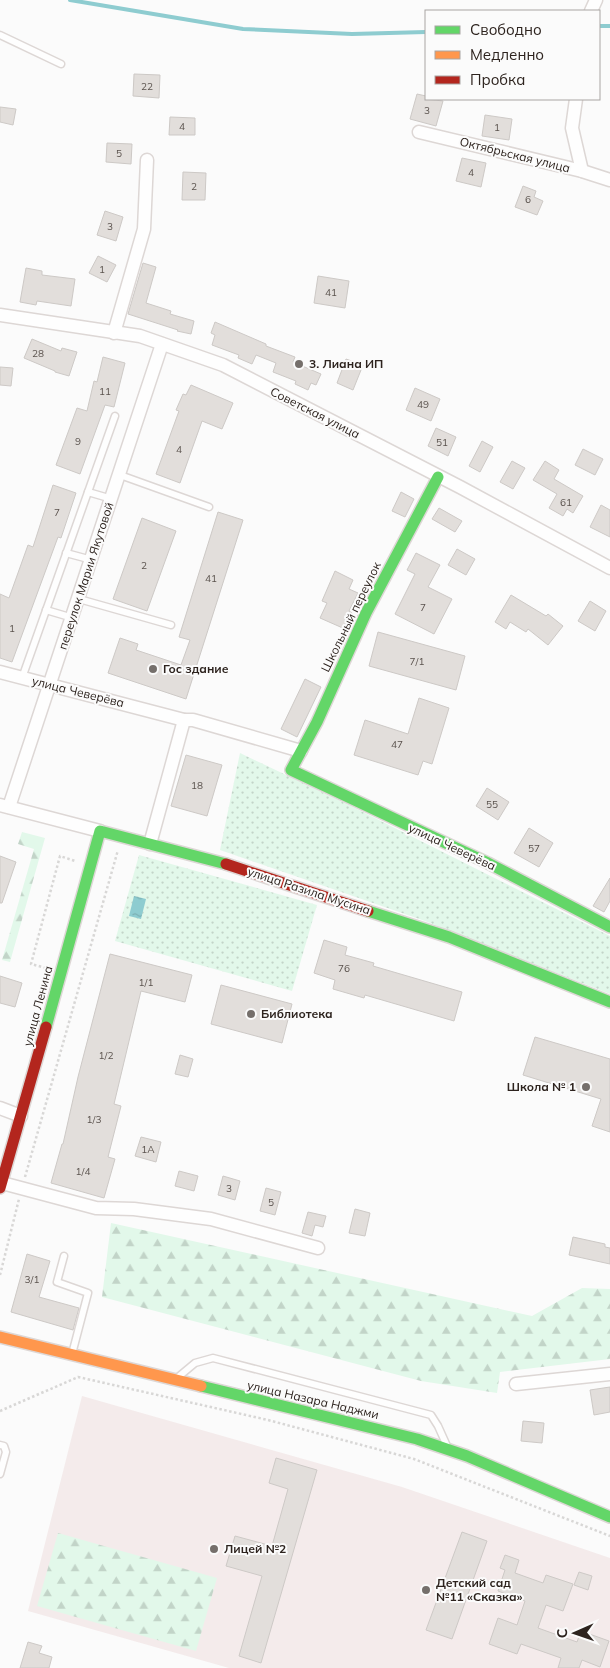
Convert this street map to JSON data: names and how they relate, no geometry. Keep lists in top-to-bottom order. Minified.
{"streets":{"street":["Октябрьская улица","Советская улица","переулок Марии Якутовой","Школьный переулок","улица Чеверёва","улица Разила Мусина","улица Ленина","улица Назара Наджми"]},"crossings":[["Советская улица","переулок Марии Якутовой"],["Советская улица","Школьный переулок"],["переулок Марии Якутовой","улица Чеверёва"],["переулок Марии Якутовой","улица Разила Мусина"],["Школьный переулок","улица Чеверёва"],["улица Разила Мусина","улица Ленина"]],"places":["3. Лиана ИП","Гос здание","Библиотека","Школа № 1","Лицей №2","Детский сад №11 «Сказка»"],"house_numbers":["22","3","4","1","5","4","2","6","3","1","41","28","11","49","9","51","4","61","7","2","41","7","1","7/1","47","18","55","57","76","1/1","1/2","1/3","1А","1/4","3","5","3/1"],"legend":["Свободно","Медленно","Пробка"],"north":"left"}
